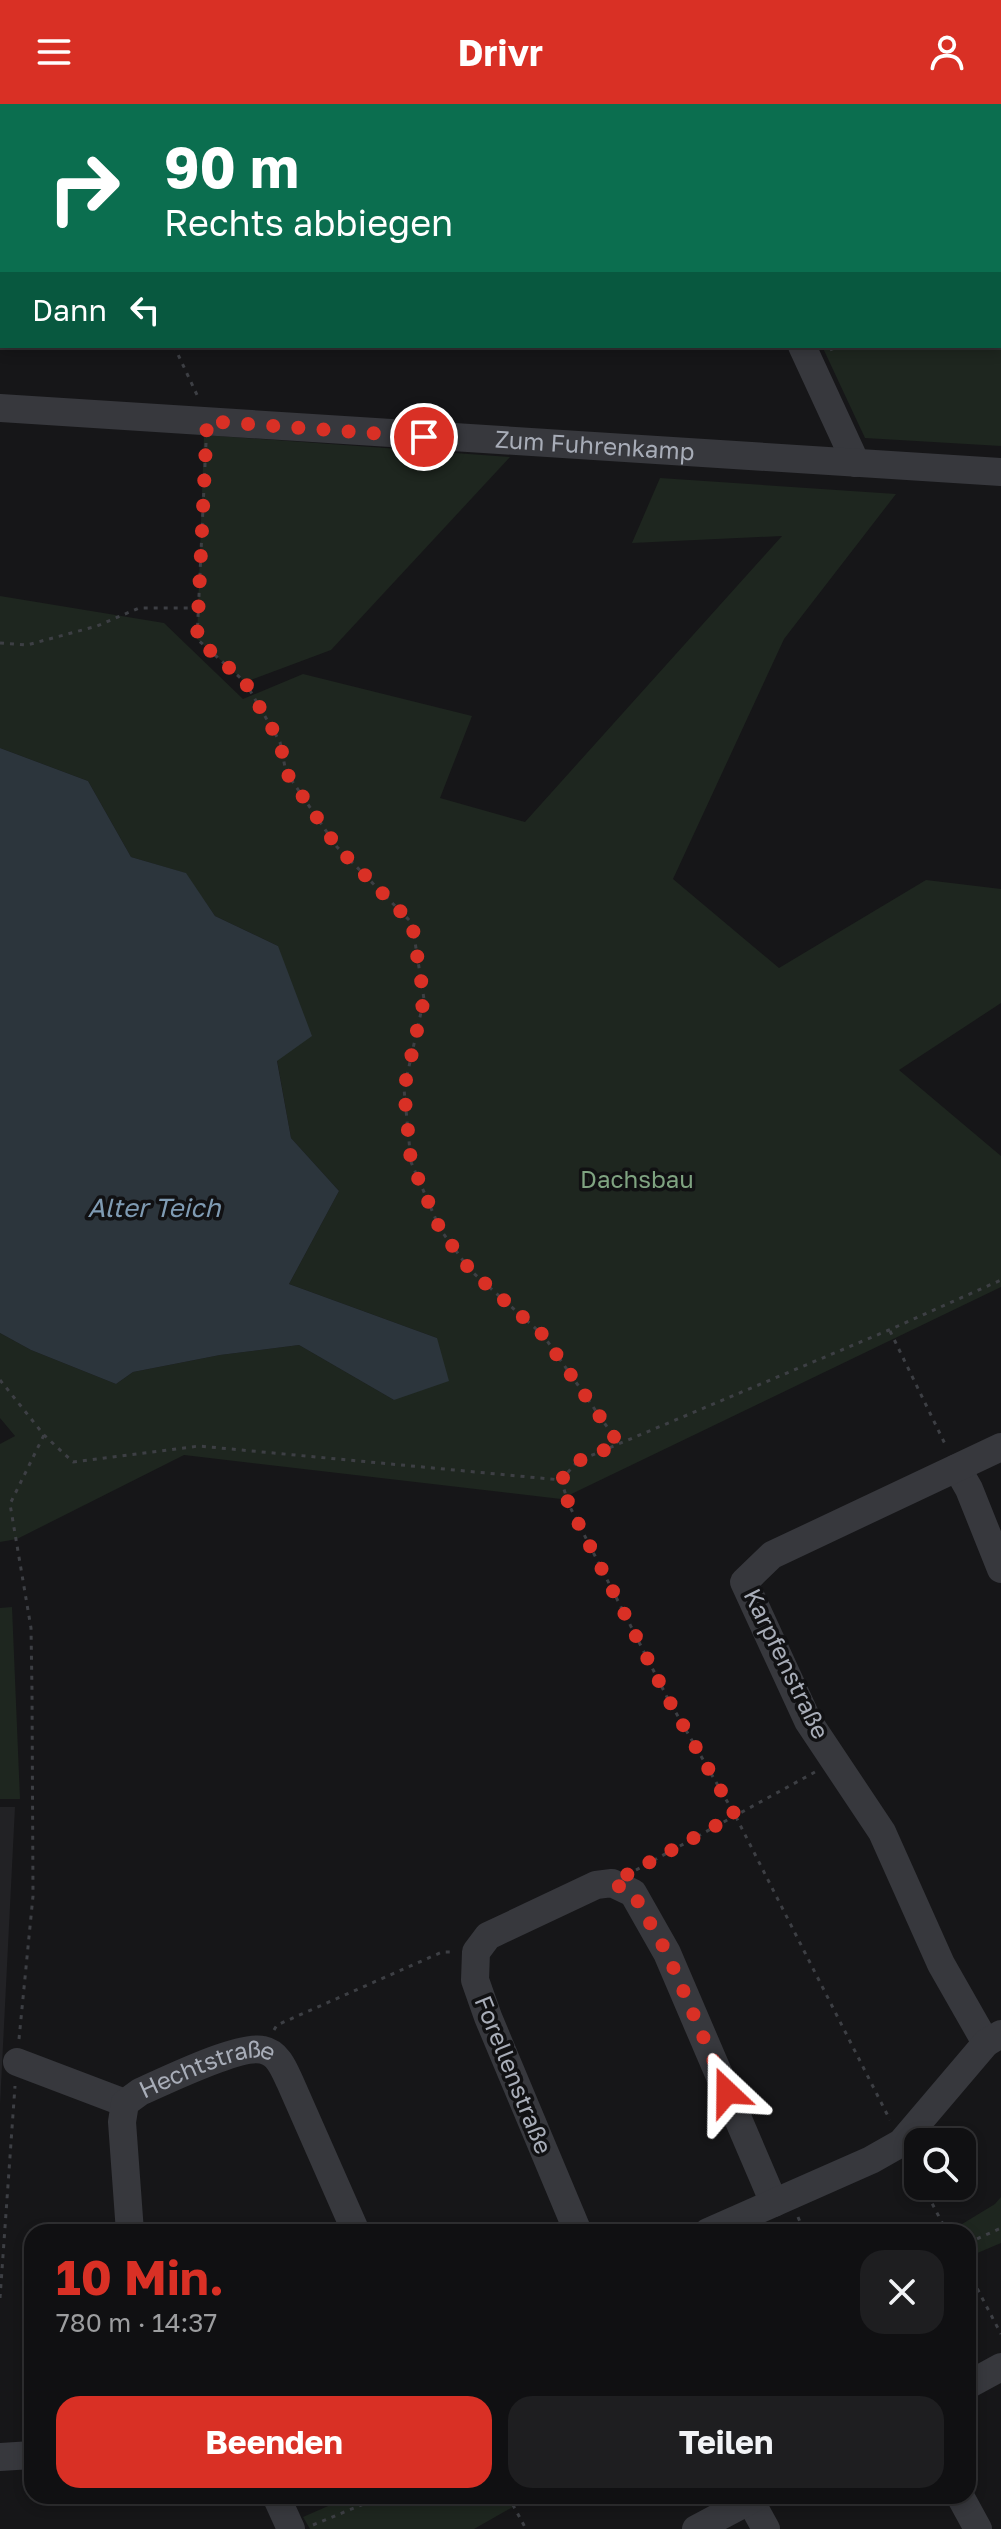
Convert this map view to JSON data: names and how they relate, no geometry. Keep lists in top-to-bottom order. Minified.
{"streets":{"street":["Zum Fuhrenkamp","Karpfenstraße","Forellenstraße","Hechtstraße"]},"water":["Alter Teich"],"parks":["Dachsbau"],"page":{"header":"Drivr","turn":["90 m","Rechts abbiegen"],"then":"Dann","heading":["10 Min.","780 m · 14:37"],"buttons":["Beenden","Teilen"]}}
